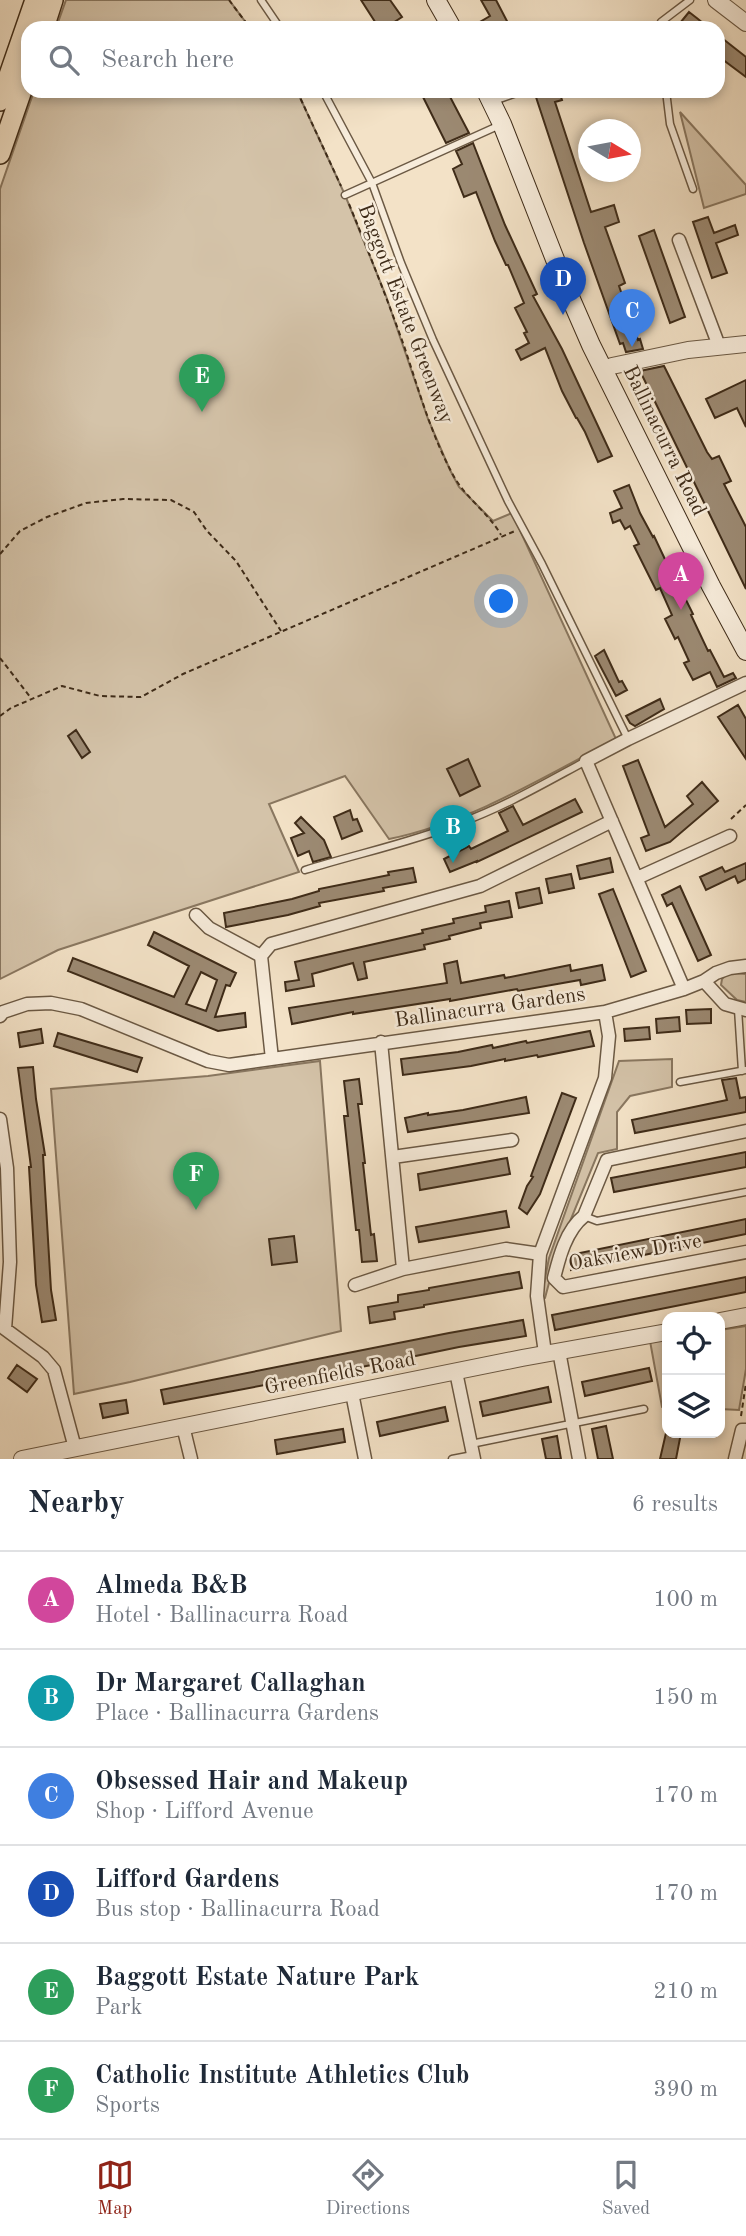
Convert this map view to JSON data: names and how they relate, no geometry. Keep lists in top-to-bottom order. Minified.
{"streets":{"main road":["Ballinacurra Road"],"street":["Ballinacurra Gardens","Oakview Drive","Greenfields Road"],"path":["Baggott Estate Greenway"]},"crossings":[["Ballinacurra Gardens","Greenfields Road"]],"north":"right","page":{"search":"Search here","pins":["D","C","E","A","B","F"],"heading":["Nearby","6 results"],"list":[{"mark":"A","name":"Almeda B&B","note":"Hotel · Ballinacurra Road","value":"100 m"},{"mark":"B","name":"Dr Margaret Callaghan","note":"Place · Ballinacurra Gardens","value":"150 m"},{"mark":"C","name":"Obsessed Hair and Makeup","note":"Shop · Lifford Avenue","value":"170 m"},{"mark":"D","name":"Lifford Gardens","note":"Bus stop · Ballinacurra Road","value":"170 m"},{"mark":"E","name":"Baggott Estate Nature Park","note":"Park","value":"210 m"},{"mark":"F","name":"Catholic Institute Athletics Club","note":"Sports","value":"390 m"}],"nav":["Map","Directions","Saved"]}}
